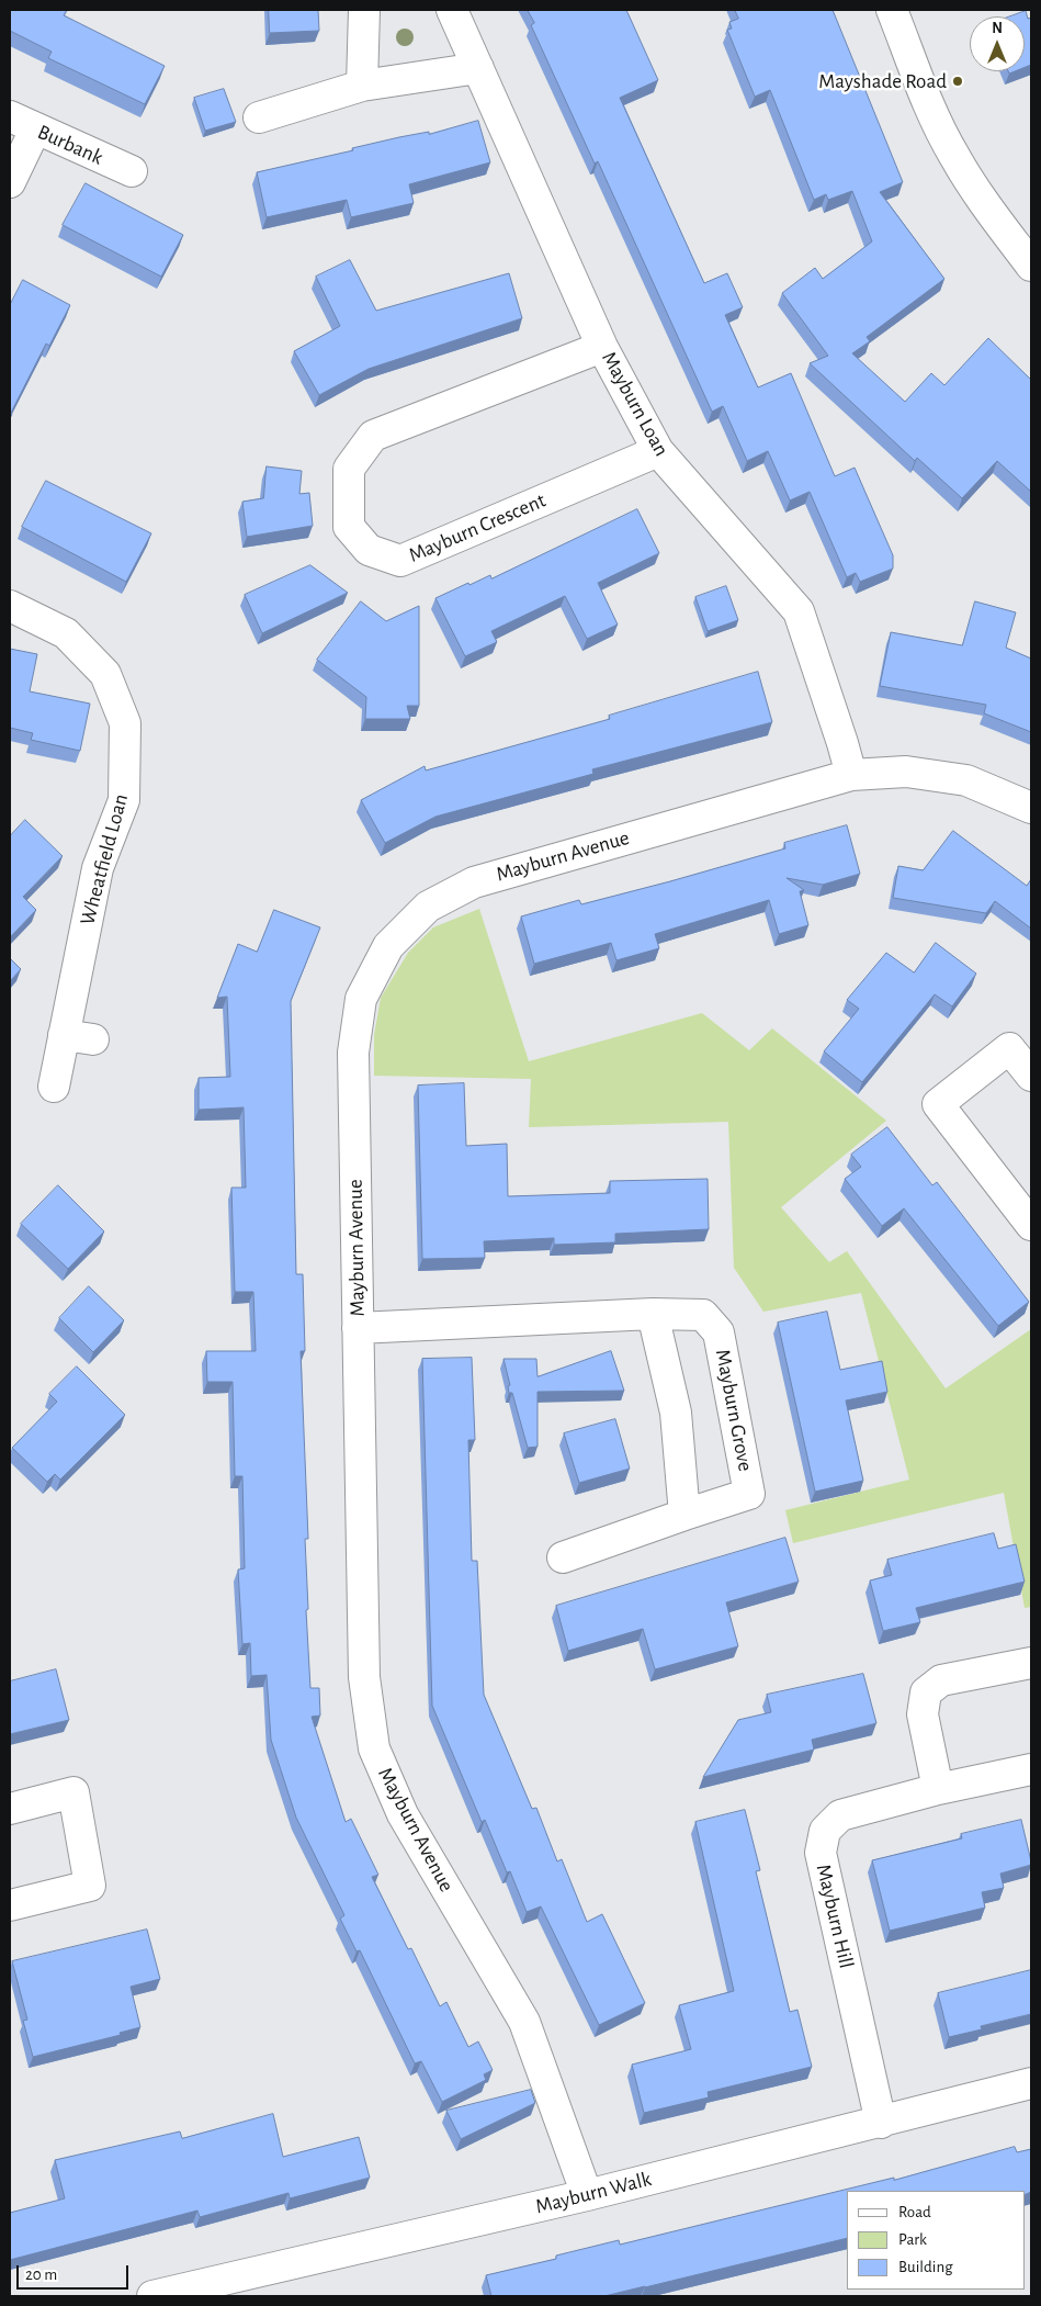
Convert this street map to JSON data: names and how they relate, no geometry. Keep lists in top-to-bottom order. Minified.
{"streets":{"street":["Burbank","Mayburn Loan","Mayburn Crescent","Mayburn Avenue","Wheatfield Loan","Mayburn Grove","Mayburn Hill","Mayburn Walk"]},"crossings":[["Mayburn Loan","Mayburn Crescent"],["Mayburn Loan","Mayburn Avenue"],["Mayburn Avenue","Mayburn Grove"],["Mayburn Avenue","Mayburn Walk"],["Mayburn Hill","Mayburn Walk"]],"places":["Mayshade Road"],"legend":["Road","Park","Building"],"scale_bar":"20 m","north":"top"}
